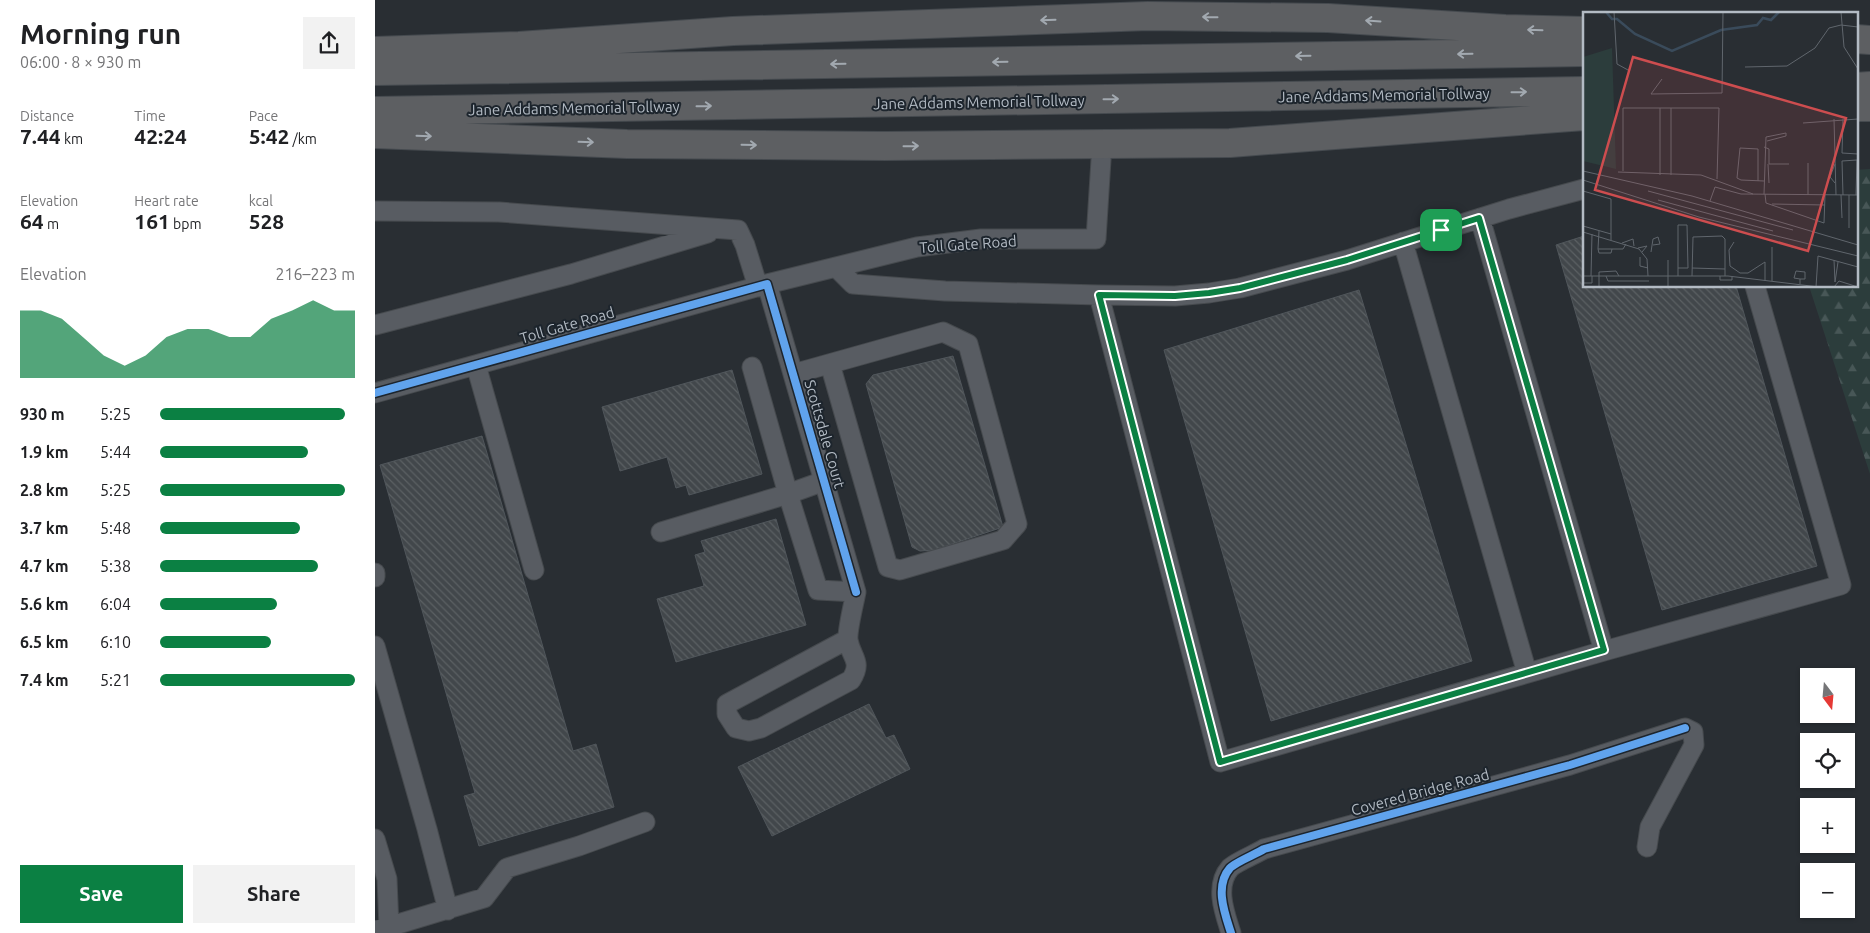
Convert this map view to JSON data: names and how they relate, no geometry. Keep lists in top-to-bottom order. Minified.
{"streets":{"highway":["Jane Addams Memorial Tollway"],"street":["Toll Gate Road","Scottsdale Court","Covered Bridge Road"]},"crossings":[["Toll Gate Road","Scottsdale Court"]],"north":"bottom","page":{"heading":["Morning run","06:00 · 8 × 930 m"],"stats":[["Distance","7.44 km"],["Time","42:24"],["Pace","5:42 /km"],["Elevation","64 m"],["Heart rate","161 bpm"],["kcal","528"]],"chart":["Elevation","216–223 m"],"list":[{"name":"930 m","note":"5:25"},{"name":"1.9 km","note":"5:44"},{"name":"2.8 km","note":"5:25"},{"name":"3.7 km","note":"5:48"},{"name":"4.7 km","note":"5:38"},{"name":"5.6 km","note":"6:04"},{"name":"6.5 km","note":"6:10"},{"name":"7.4 km","note":"5:21"}],"map_buttons":["+","−"],"buttons":["Save","Share"]}}
